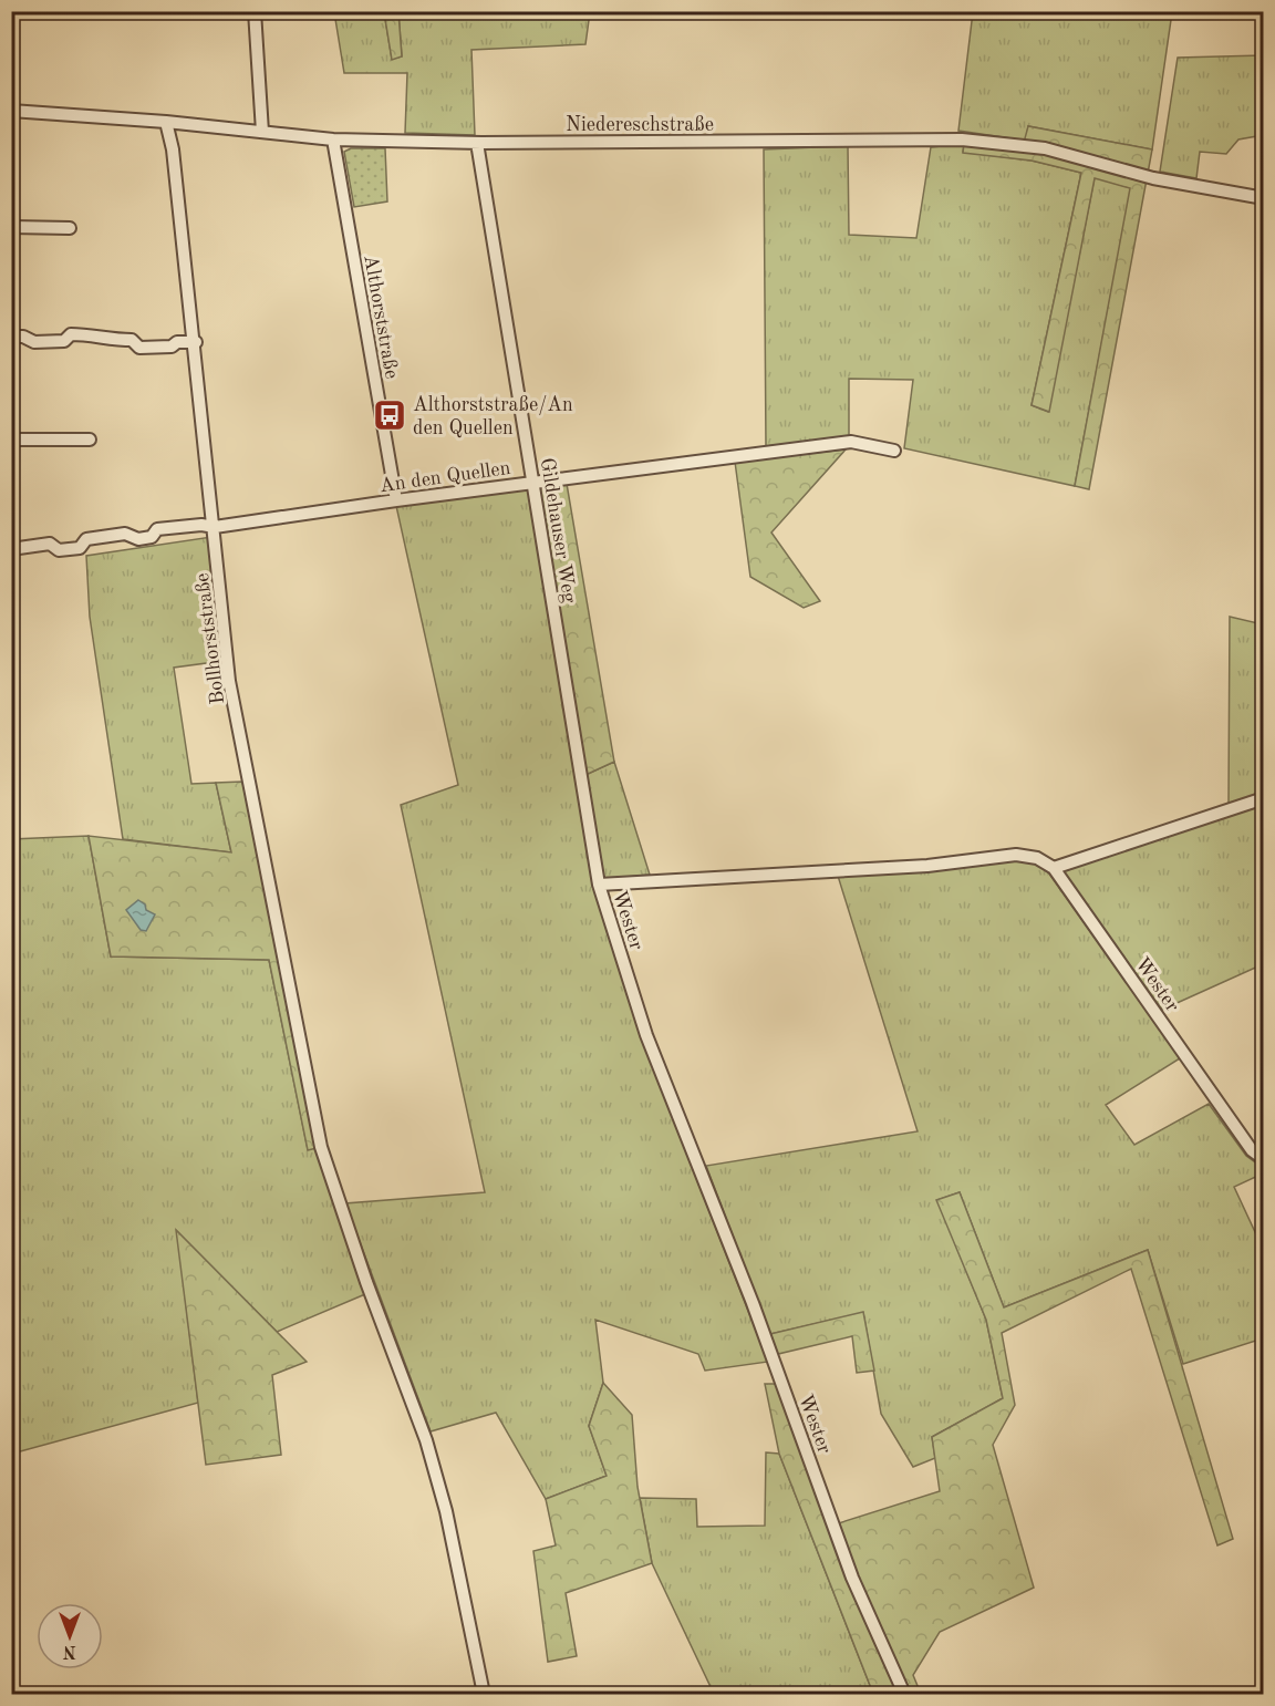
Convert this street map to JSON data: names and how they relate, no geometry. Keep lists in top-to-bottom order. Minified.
{"streets":{"street":["Niedereschstraße","Althorststraße","An den Quellen","Gildehauser Weg","Bollhorststraße","Wester"]},"crossings":[["Niedereschstraße","Althorststraße"],["Niedereschstraße","Gildehauser Weg"],["Niedereschstraße","Bollhorststraße"],["Althorststraße","An den Quellen"],["An den Quellen","Gildehauser Weg"],["An den Quellen","Bollhorststraße"],["Gildehauser Weg","Wester"]],"places":{"bus stop":["Althorststraße/An den Quellen"]},"north":"bottom"}
